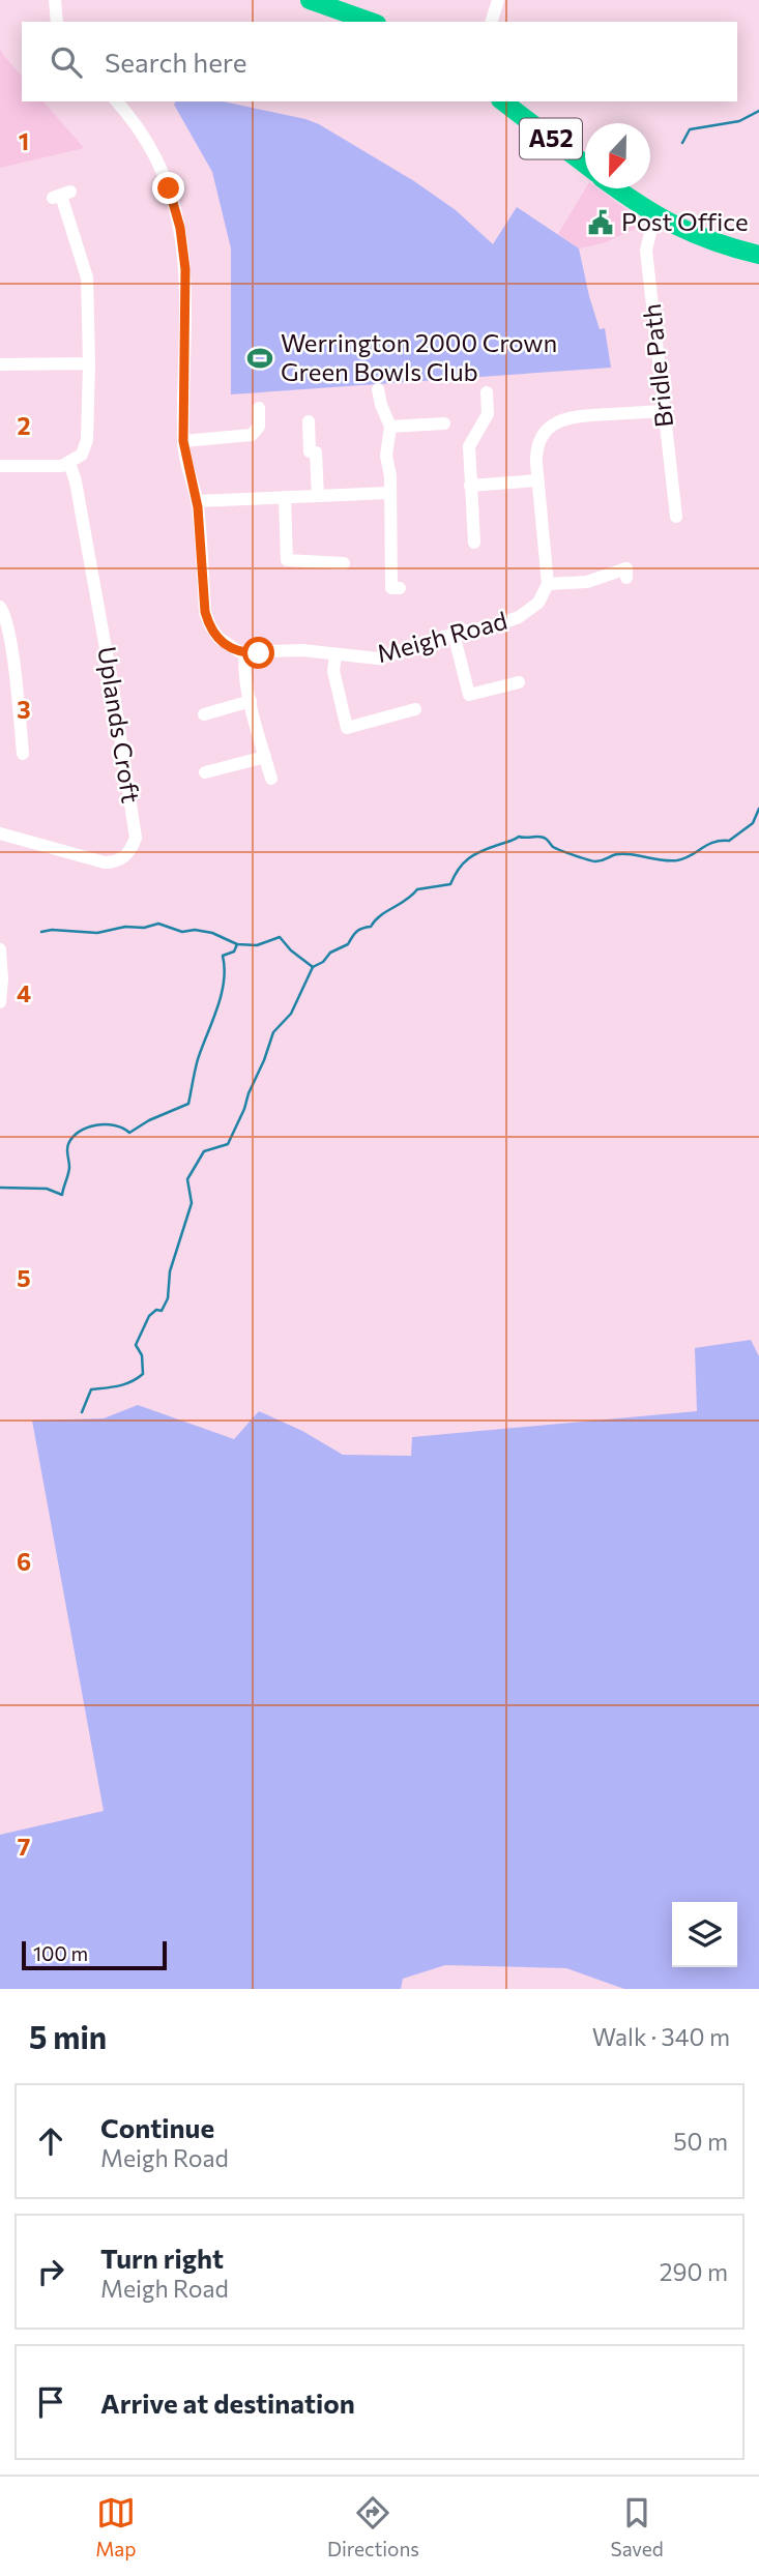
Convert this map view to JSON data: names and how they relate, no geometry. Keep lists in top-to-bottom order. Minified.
{"streets":{"highway":["A52"],"street":["Bridle Path","Meigh Road","Uplands Croft"]},"crossings":[["A52","Bridle Path"]],"places":{"public building":["Post Office"],"sports":["Werrington 2000 Crown Green Bowls Club"]},"scale_bar":"100 m","north":"bottom","page":{"search":"Search here","scale":"100 m","heading":["5 min","Walk · 340 m"],"list":[["Continue","Meigh Road","50 m"],["Turn right","Meigh Road","290 m"],"Arrive at destination"],"nav":["Map","Directions","Saved"]},"grid":{"rows":["1","2","3","4","5","6","7"]}}
